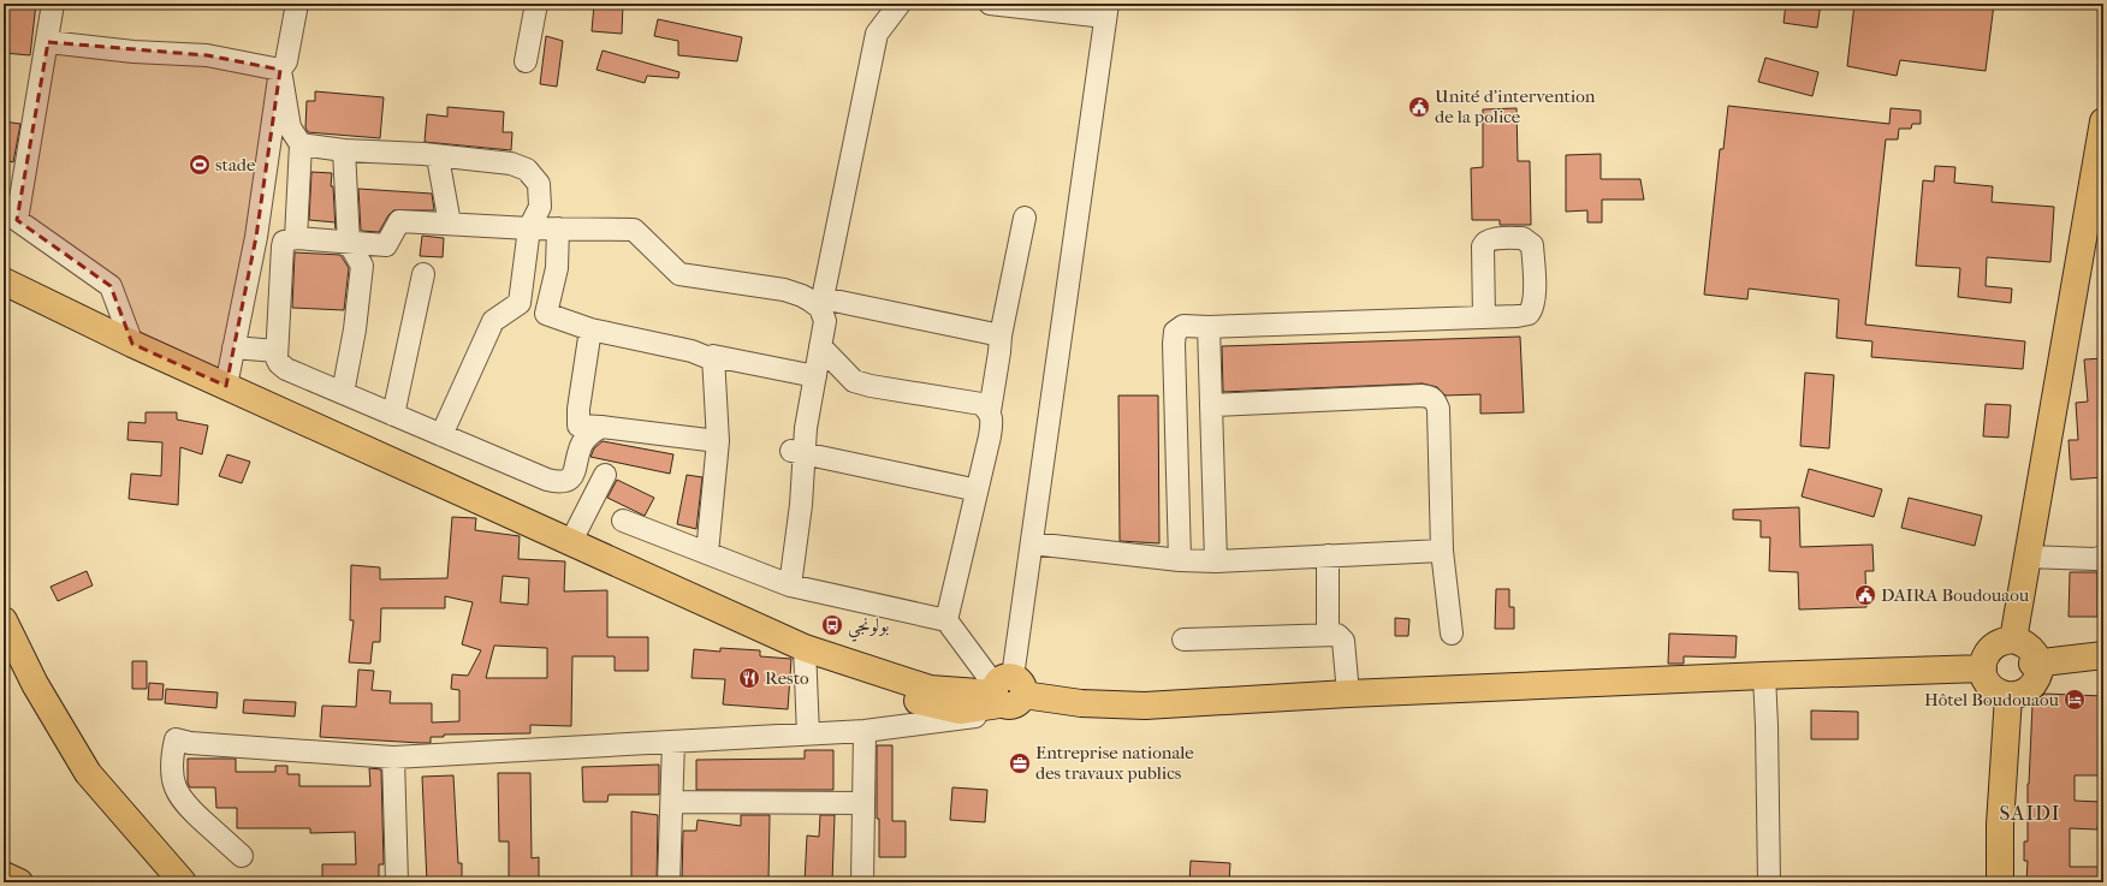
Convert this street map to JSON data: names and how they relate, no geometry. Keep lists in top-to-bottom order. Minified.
{"districts":["SAIDI"],"places":{"public building":["Unité d'intervention de la police","DAIRA Boudouaou"],"sports":["stade"],"bus stop":["بولونجي"],"restaurant":["Resto"],"hotel":["Hôtel Boudouaou"],"office":["Entreprise nationale des travaux publics"]}}
